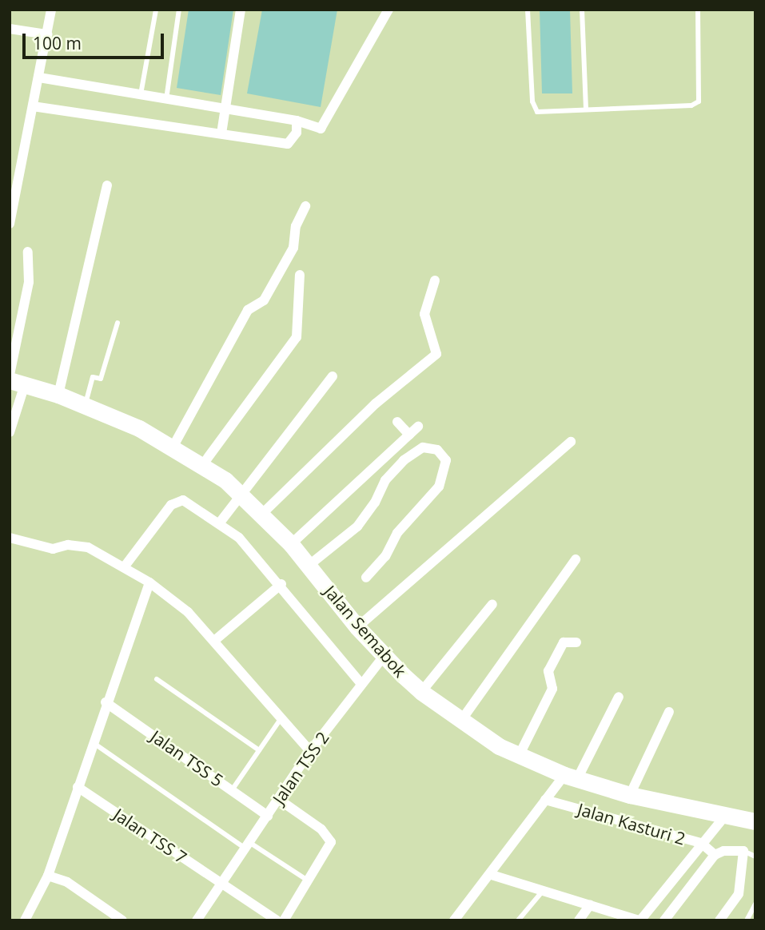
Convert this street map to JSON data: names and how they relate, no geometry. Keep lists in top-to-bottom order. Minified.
{"streets":{"main road":["Jalan Semabok"],"street":["Jalan TSS 5","Jalan TSS 2","Jalan Kasturi 2","Jalan TSS 7"]},"crossings":[["Jalan Semabok","Jalan TSS 2"],["Jalan TSS 5","Jalan TSS 2"],["Jalan TSS 2","Jalan TSS 7"]],"scale_bar":"100 m"}
